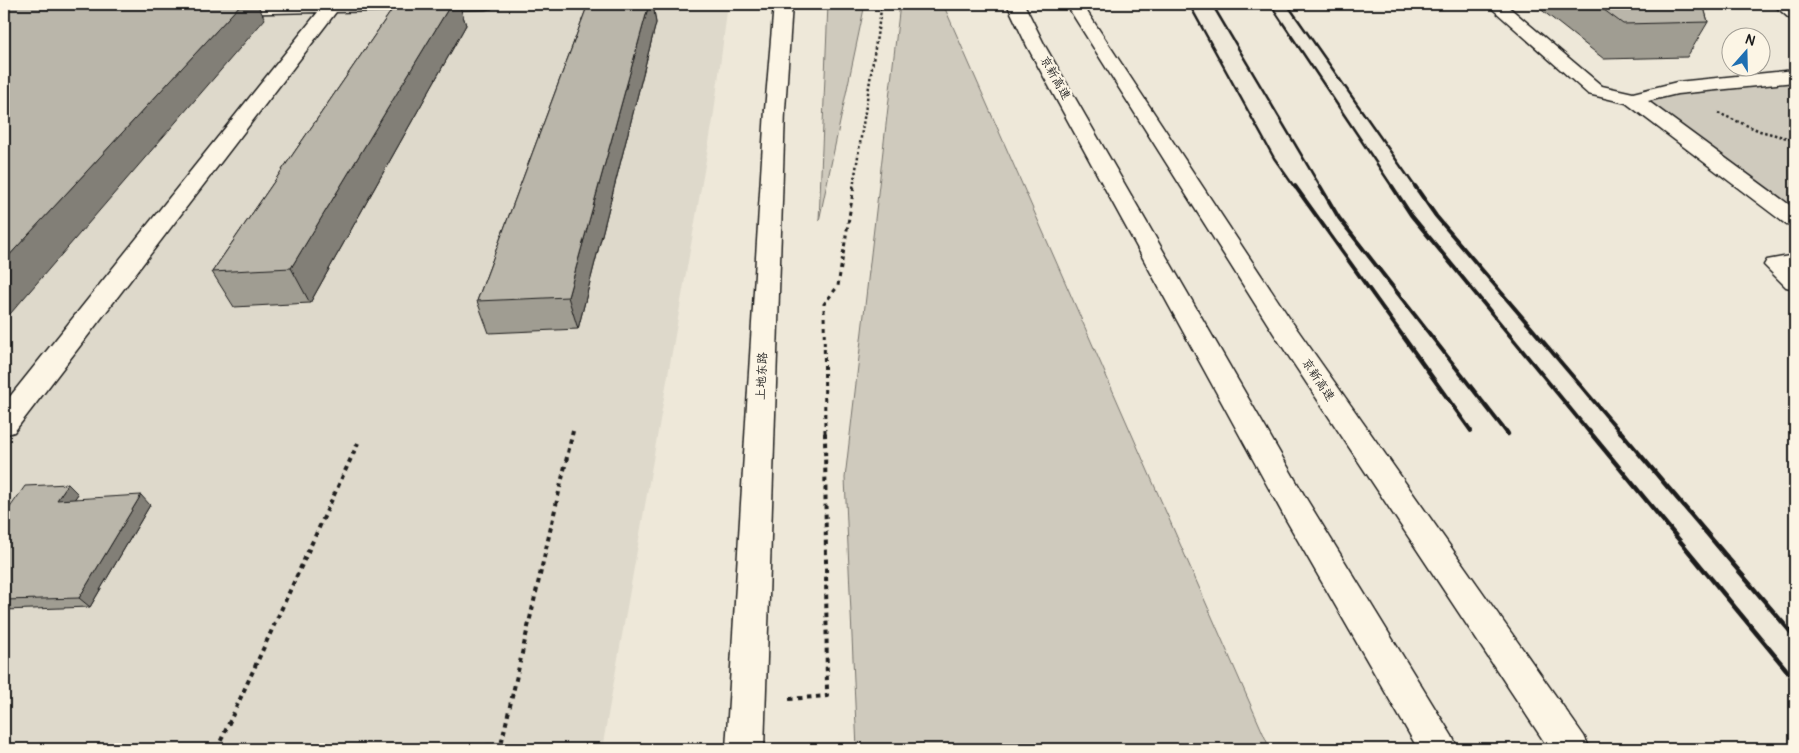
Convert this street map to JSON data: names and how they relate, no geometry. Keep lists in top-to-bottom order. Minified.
{"streets":{"main road":["京新高速","上地东路"]},"north":"top"}
